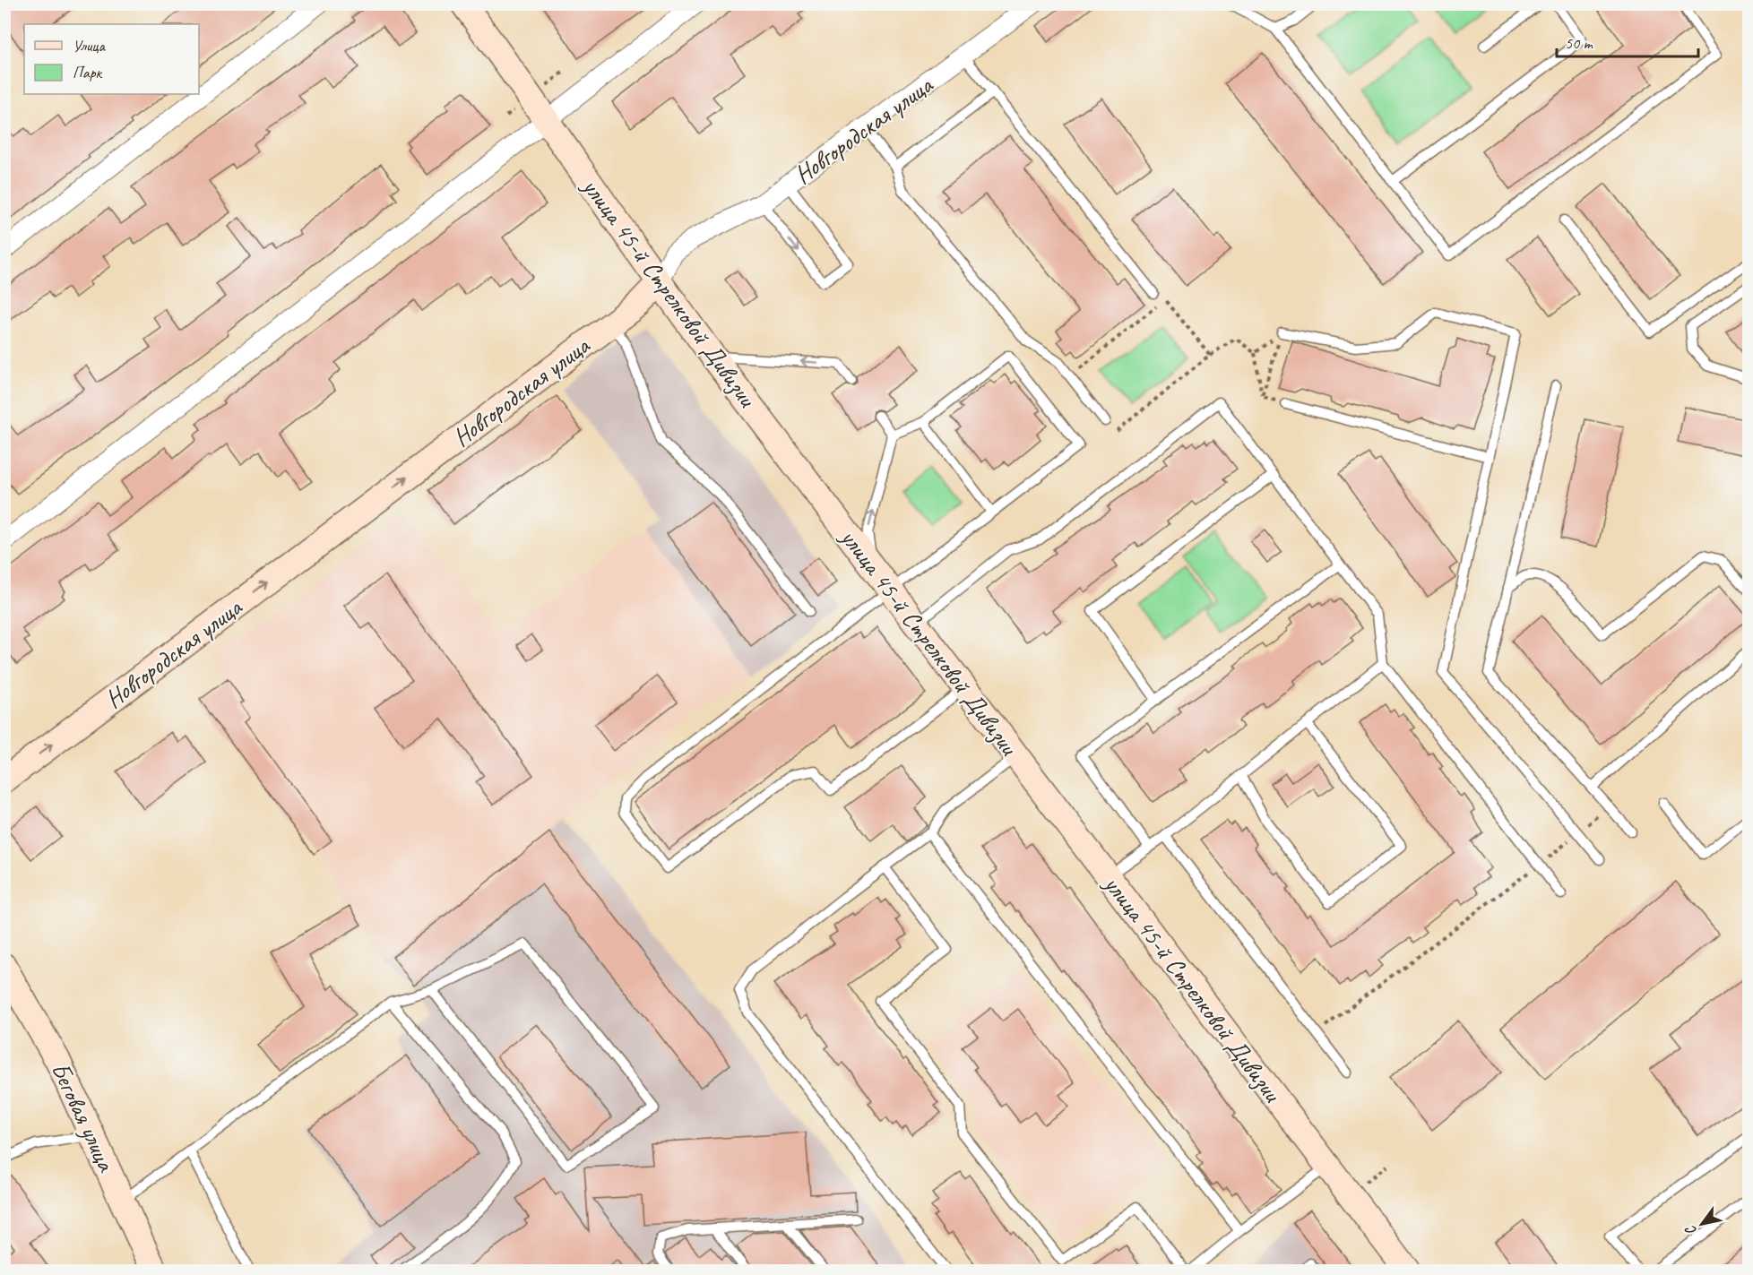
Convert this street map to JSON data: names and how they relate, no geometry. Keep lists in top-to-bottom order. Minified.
{"streets":{"main road":["Новгородская улица","улица 45-й Стрелковой Дивизии","Беговая улица"]},"crossings":[["Новгородская улица","улица 45-й Стрелковой Дивизии"]],"legend":["Улица","Парк"],"scale_bar":"50 m","north":"bottom left"}
